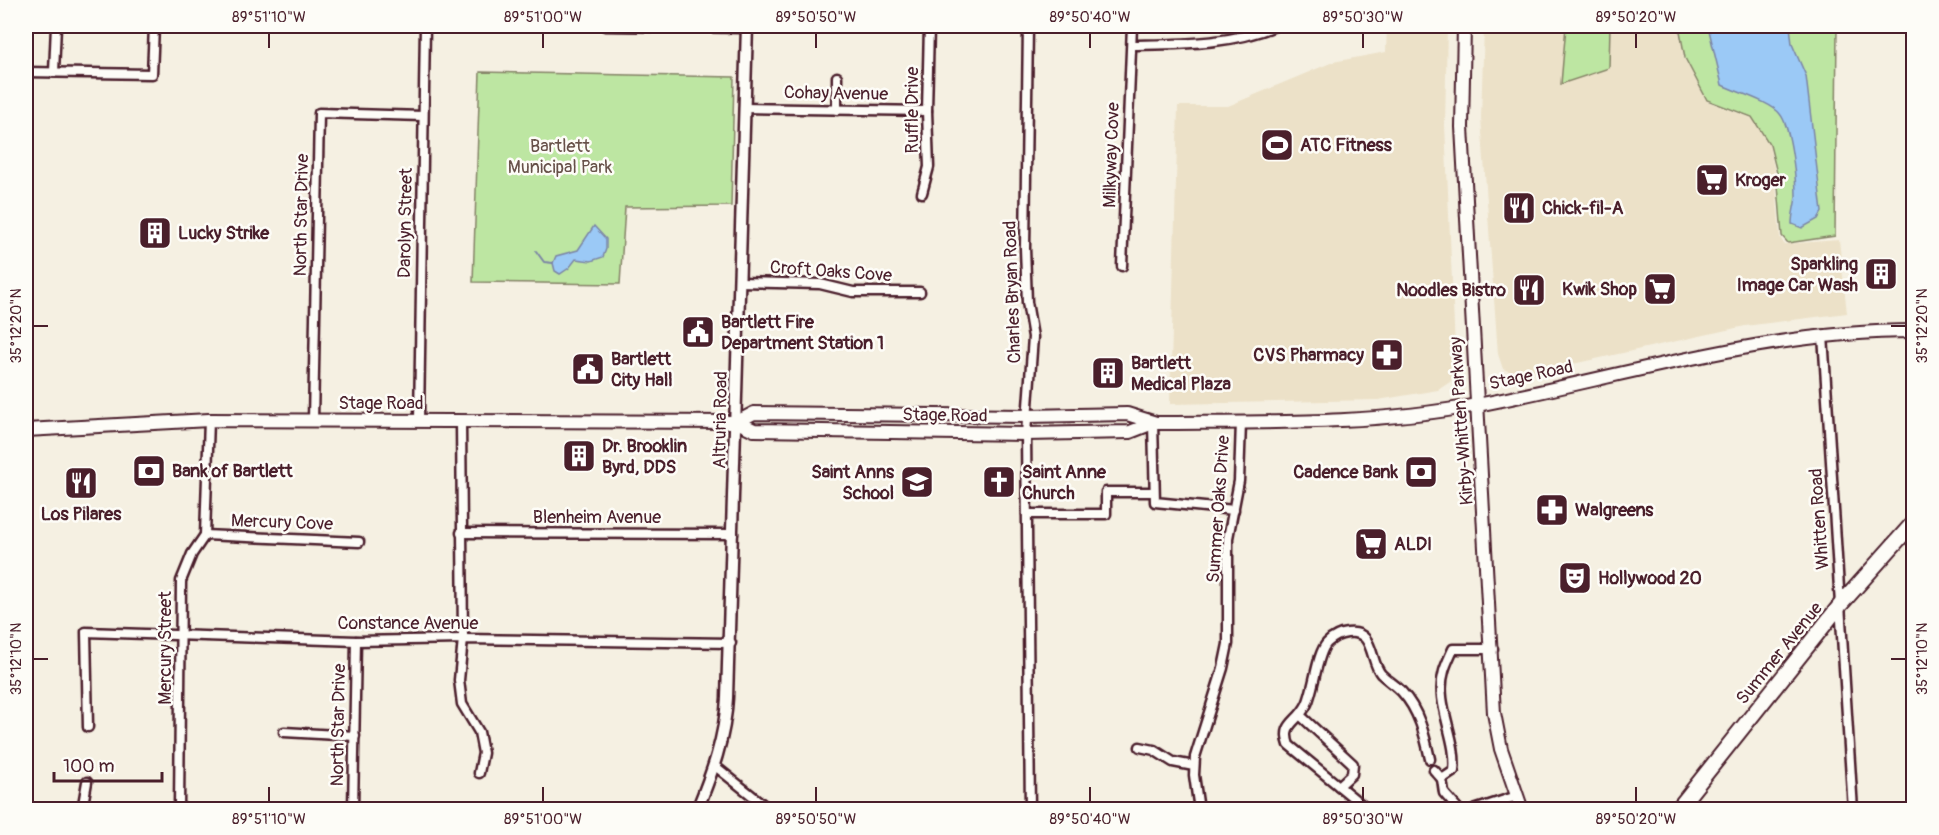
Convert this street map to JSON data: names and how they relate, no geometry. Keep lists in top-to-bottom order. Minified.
{"streets":{"main road":["Stage Road","Kirby-Whitten Parkway","Summer Avenue"],"street":["Cohay Avenue","Ruffle Drive","Milkyway Cove","North Star Drive","Darolyn Street","Croft Oaks Cove","Charles Bryan Road","Altruria Road","Summer Oaks Drive","Blenheim Avenue","Whitten Road","Mercury Cove","Constance Avenue","Mercury Street"]},"crossings":[["Cohay Avenue","Ruffle Drive"],["Cohay Avenue","Altruria Road"],["North Star Drive","Darolyn Street"],["North Star Drive","Stage Road"],["North Star Drive","Constance Avenue"],["Darolyn Street","Stage Road"],["Croft Oaks Cove","Altruria Road"],["Charles Bryan Road","Stage Road"],["Stage Road","Altruria Road"],["Stage Road","Kirby-Whitten Parkway"],["Stage Road","Summer Oaks Drive"],["Stage Road","Whitten Road"],["Altruria Road","Blenheim Avenue"],["Altruria Road","Constance Avenue"],["Whitten Road","Summer Avenue"],["Mercury Cove","Mercury Street"],["Constance Avenue","Mercury Street"]],"parks":["Bartlett Municipal Park"],"places":{"sports":["ATC Fitness"],"supermarket":["Kroger","Kwik Shop","ALDI"],"restaurant":["Chick-fil-A","Noodles Bistro","Los Pilares"],"building":["Lucky Strike","Sparkling Image Car Wash","Bartlett Medical Plaza","Dr. Brooklin Byrd, DDS"],"public building":["Bartlett Fire Department Station 1","Bartlett City Hall"],"pharmacy":["CVS Pharmacy","Walgreens"],"bank":["Bank of Bartlett","Cadence Bank"],"school or university":["Saint Anns School"],"church":["Saint Anne Church"],"theatre":["Hollywood 20"]},"scale_bar":"100 m","coordinates":["89°51'10\"W","89°51'00\"W","89°50'50\"W","89°50'40\"W","89°50'30\"W","89°50'20\"W","35°12'20\"N","35°12'10\"N"]}
